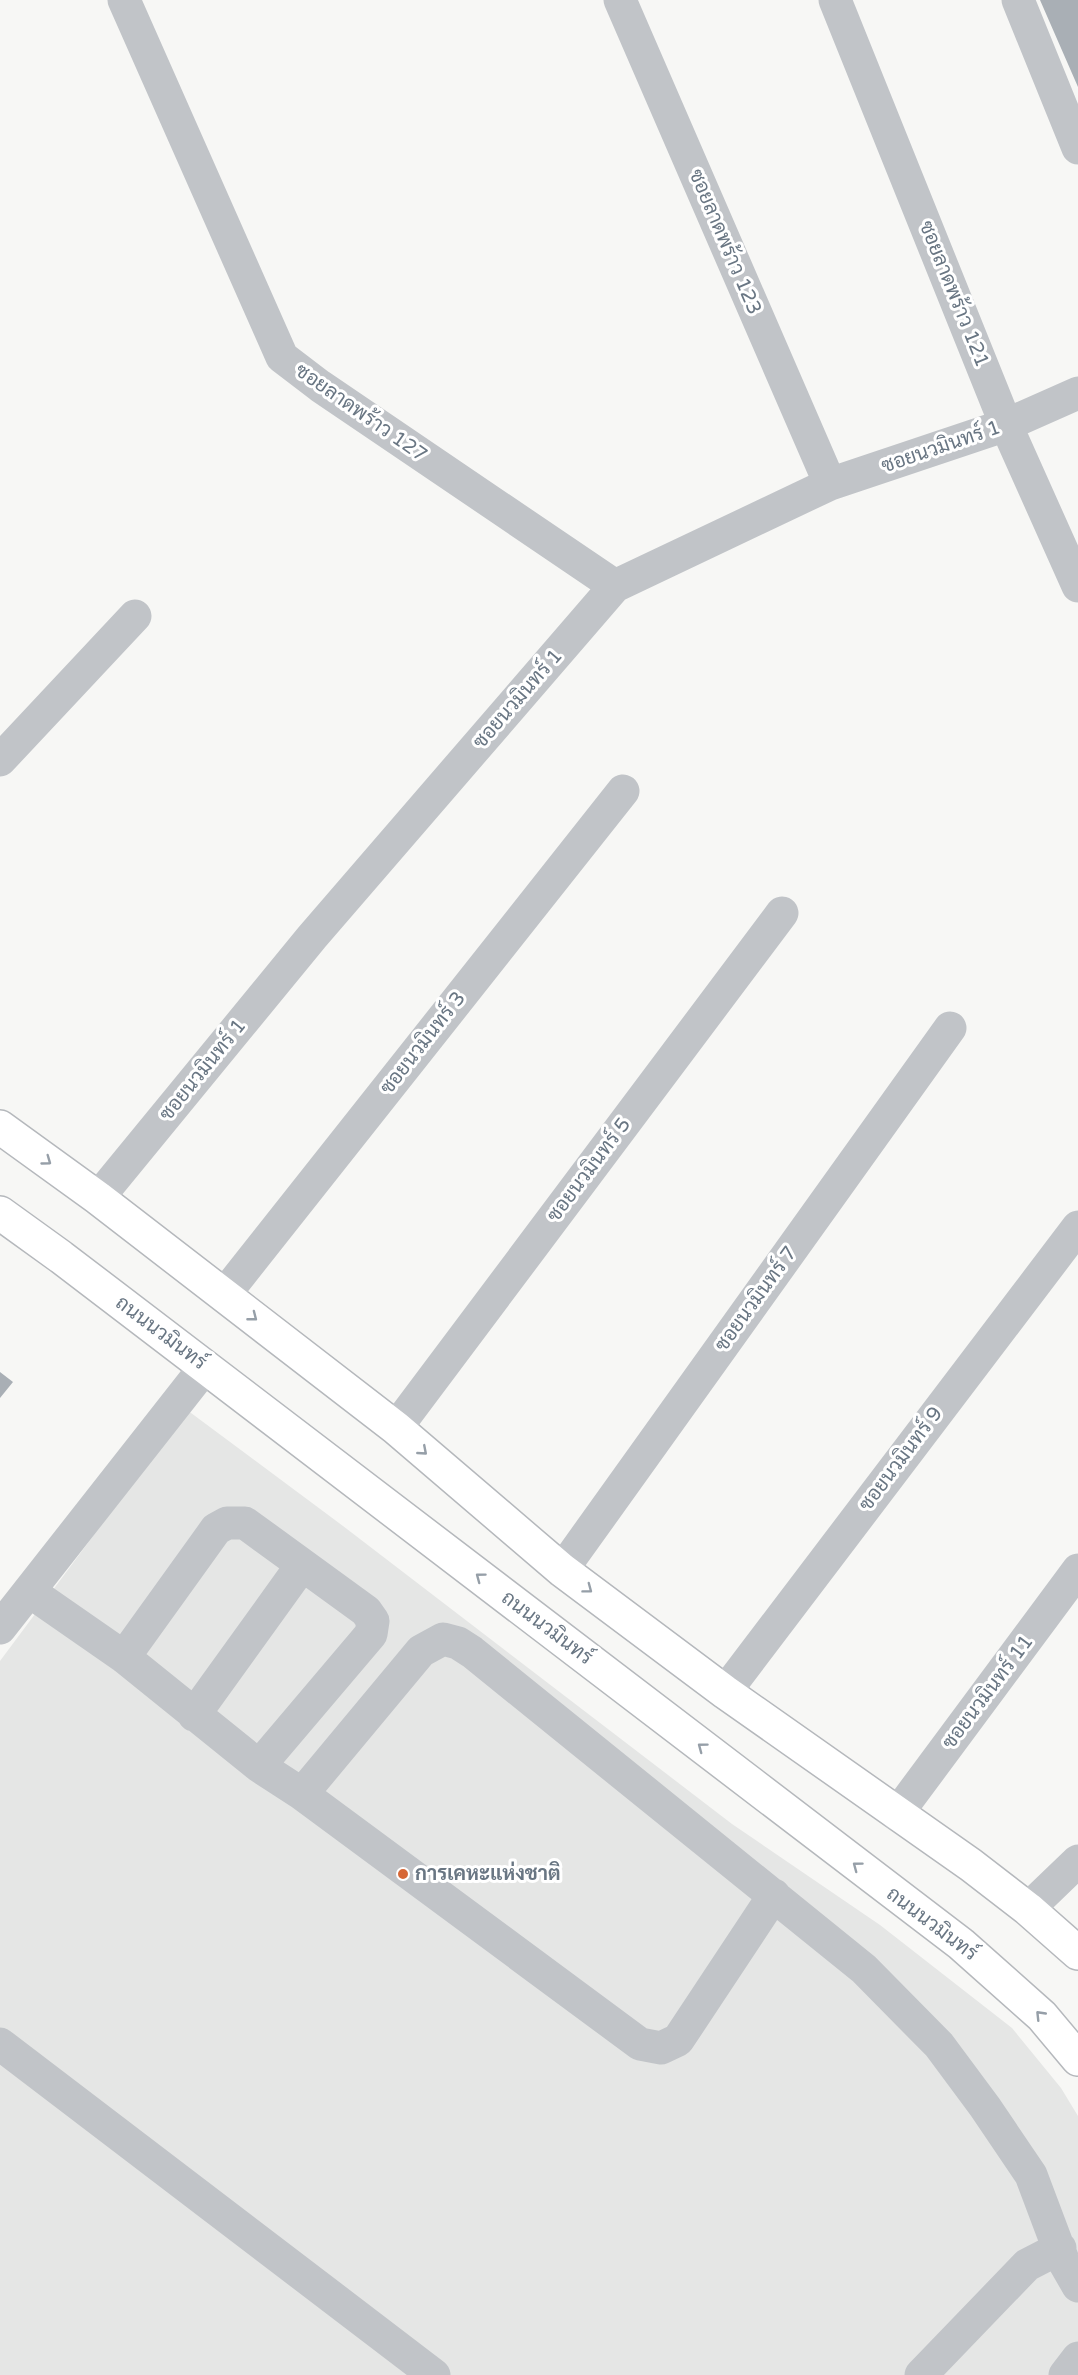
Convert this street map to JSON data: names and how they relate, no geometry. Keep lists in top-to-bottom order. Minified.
{"streets":{"main road":["ถนนนวมินทร์"],"street":["ซอยลาดพร้าว 123","ซอยลาดพร้าว 121","ซอยลาดพร้าว 127","ซอยนวมินทร์ 1","ซอยนวมินทร์ 3","ซอยนวมินทร์ 5","ซอยนวมินทร์ 7","ซอยนวมินทร์ 9","ซอยนวมินทร์ 11"]},"crossings":[["ซอยลาดพร้าว 123","ซอยนวมินทร์ 1"],["ซอยลาดพร้าว 121","ซอยนวมินทร์ 1"],["ซอยลาดพร้าว 127","ซอยนวมินทร์ 1"]],"places":["การเคหะแห่งชาติ"]}
